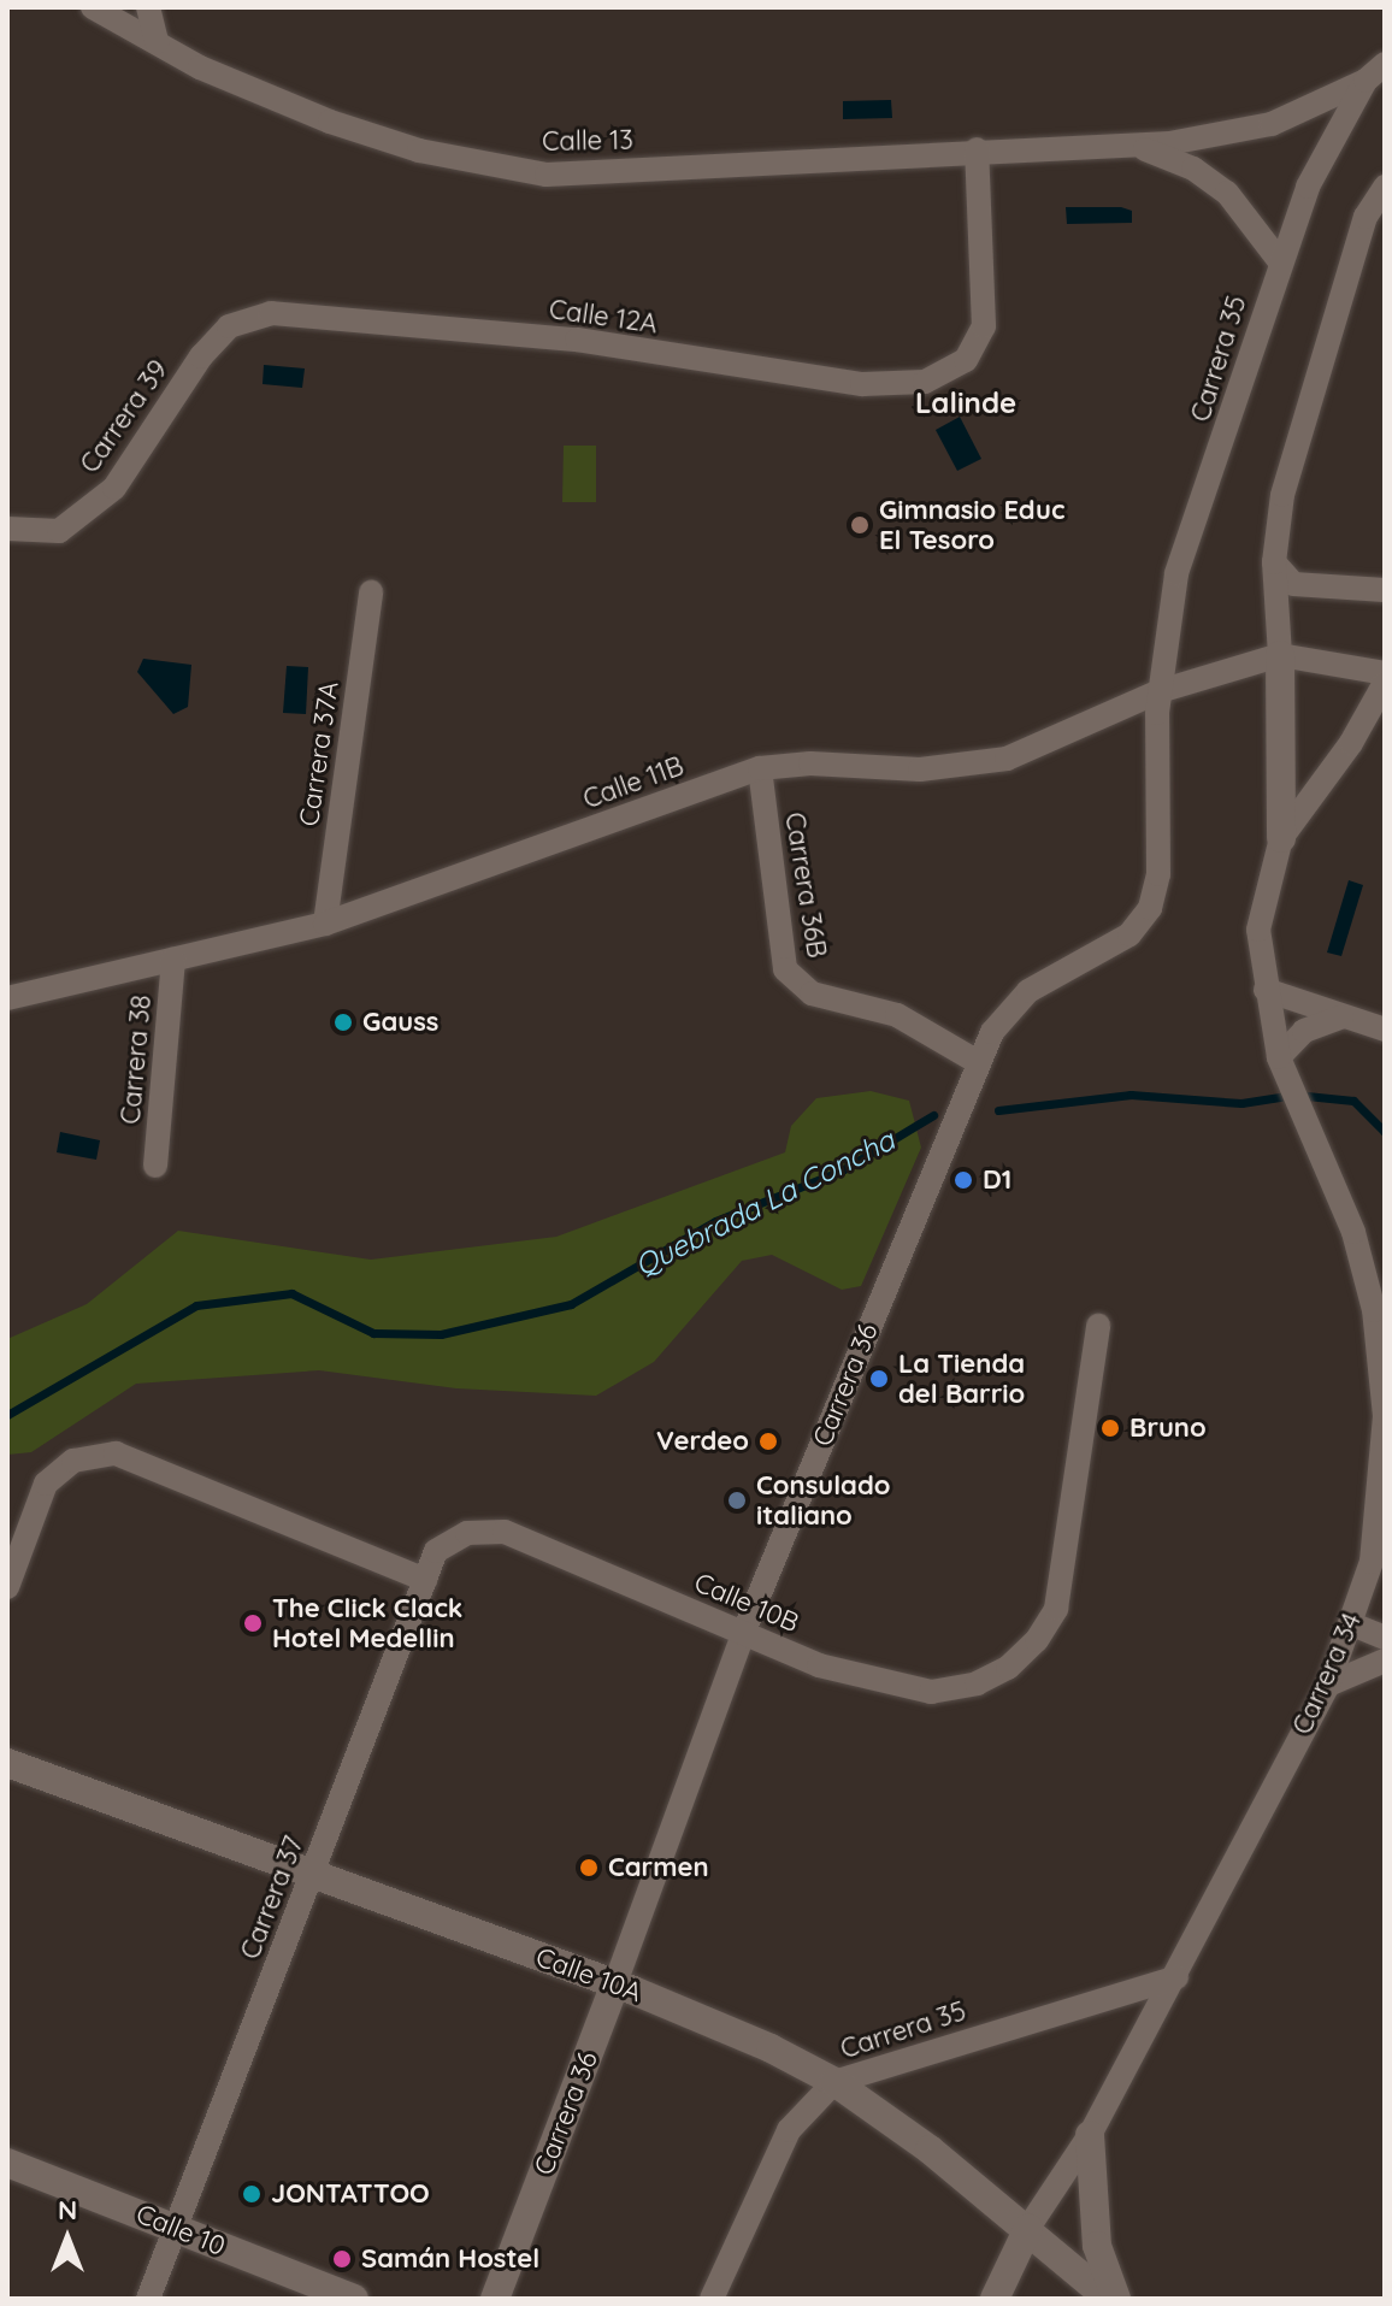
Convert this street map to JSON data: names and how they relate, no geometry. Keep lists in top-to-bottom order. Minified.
{"streets":{"main road":["Carrera 36","Carrera 34","Calle 10A","Calle 10"],"street":["Calle 13","Calle 12A","Carrera 35","Carrera 39","Carrera 37A","Calle 11B","Carrera 36B","Carrera 38","Calle 10B","Carrera 37"]},"crossings":[["Calle 13","Calle 12A"],["Calle 13","Carrera 35"],["Calle 12A","Carrera 39"],["Carrera 35","Calle 11B"],["Carrera 35","Carrera 36"],["Carrera 35","Carrera 34"],["Carrera 35","Calle 10A"],["Carrera 37A","Calle 11B"],["Calle 11B","Carrera 36B"],["Calle 11B","Carrera 38"],["Calle 11B","Carrera 36"],["Carrera 36B","Carrera 36"],["Carrera 36","Calle 10B"],["Carrera 36","Calle 10A"],["Calle 10B","Carrera 37"],["Carrera 34","Calle 10A"],["Carrera 37","Calle 10A"],["Carrera 37","Calle 10"]],"districts":["Lalinde"],"water":["Quebrada La Concha"],"places":["Gimnasio Educ El Tesoro","Gauss","D1","La Tienda del Barrio","Bruno","Verdeo","Consulado italiano","The Click Clack Hotel Medellin","Carmen","JONTATTOO","Samán Hostel"],"north":"top"}
